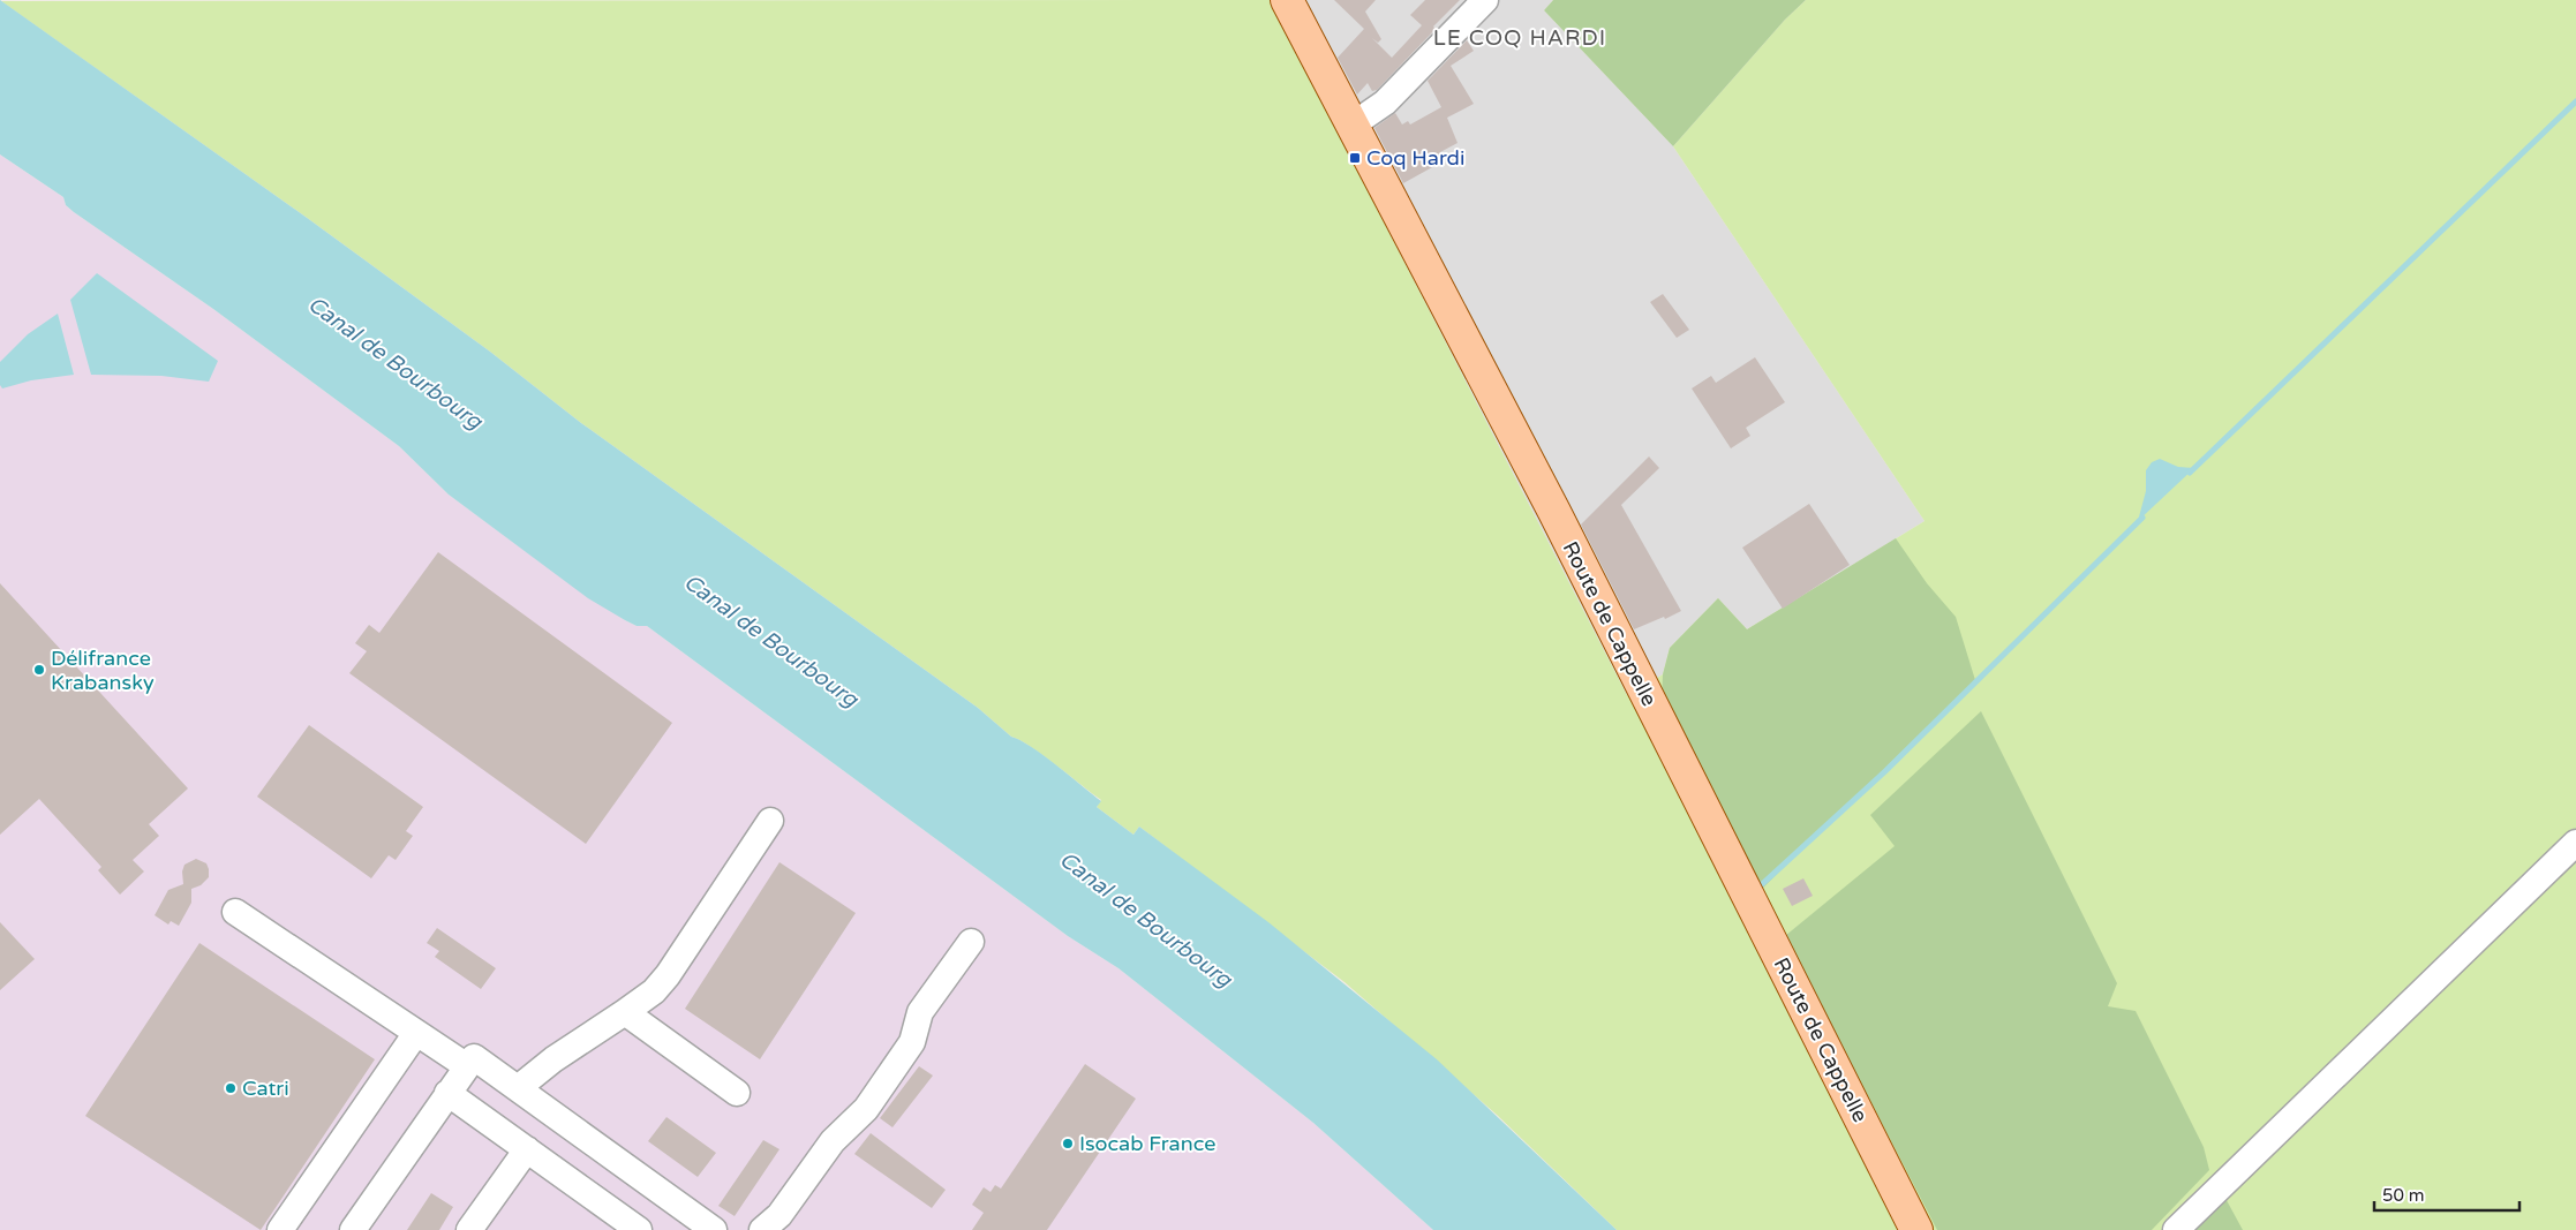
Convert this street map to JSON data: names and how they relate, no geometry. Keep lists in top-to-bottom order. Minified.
{"streets":{"main road":["Route de Cappelle"]},"districts":["LE COQ HARDI"],"water":["Canal de Bourbourg"],"places":{"transit":["Coq Hardi"],"other":["Délifrance Krabansky","Catri","Isocab France"]},"scale_bar":"50 m"}
